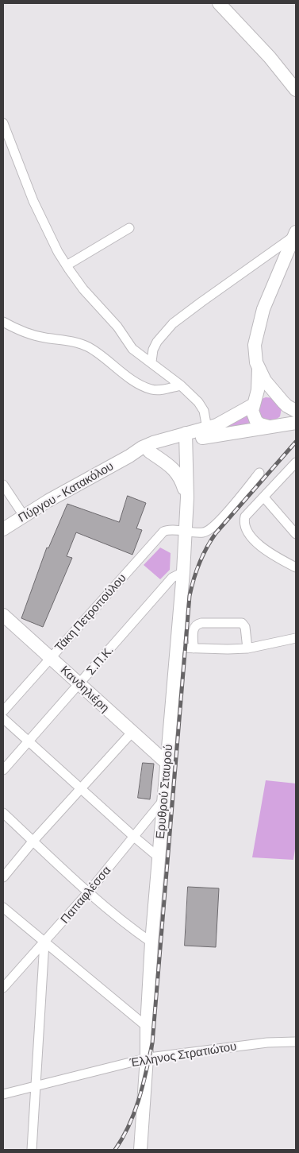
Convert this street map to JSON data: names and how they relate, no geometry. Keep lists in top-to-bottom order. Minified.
{"streets":{"main road":["Πύργου - Κατακόλου","Κανδηλιέρη","Ερυθρού Σταυρού"],"street":["Τάκη Πετροπούλου","Σ.Π.Κ.","Παπαφλέσσα","Έλληνος Στρατιώτου"]},"crossings":[["Πύργου - Κατακόλου","Ερυθρού Σταυρού"],["Τάκη Πετροπούλου","Κανδηλιέρη"],["Τάκη Πετροπούλου","Ερυθρού Σταυρού"],["Σ.Π.Κ.","Κανδηλιέρη"],["Σ.Π.Κ.","Ερυθρού Σταυρού"],["Κανδηλιέρη","Ερυθρού Σταυρού"],["Ερυθρού Σταυρού","Παπαφλέσσα"],["Ερυθρού Σταυρού","Έλληνος Στρατιώτου"]]}
